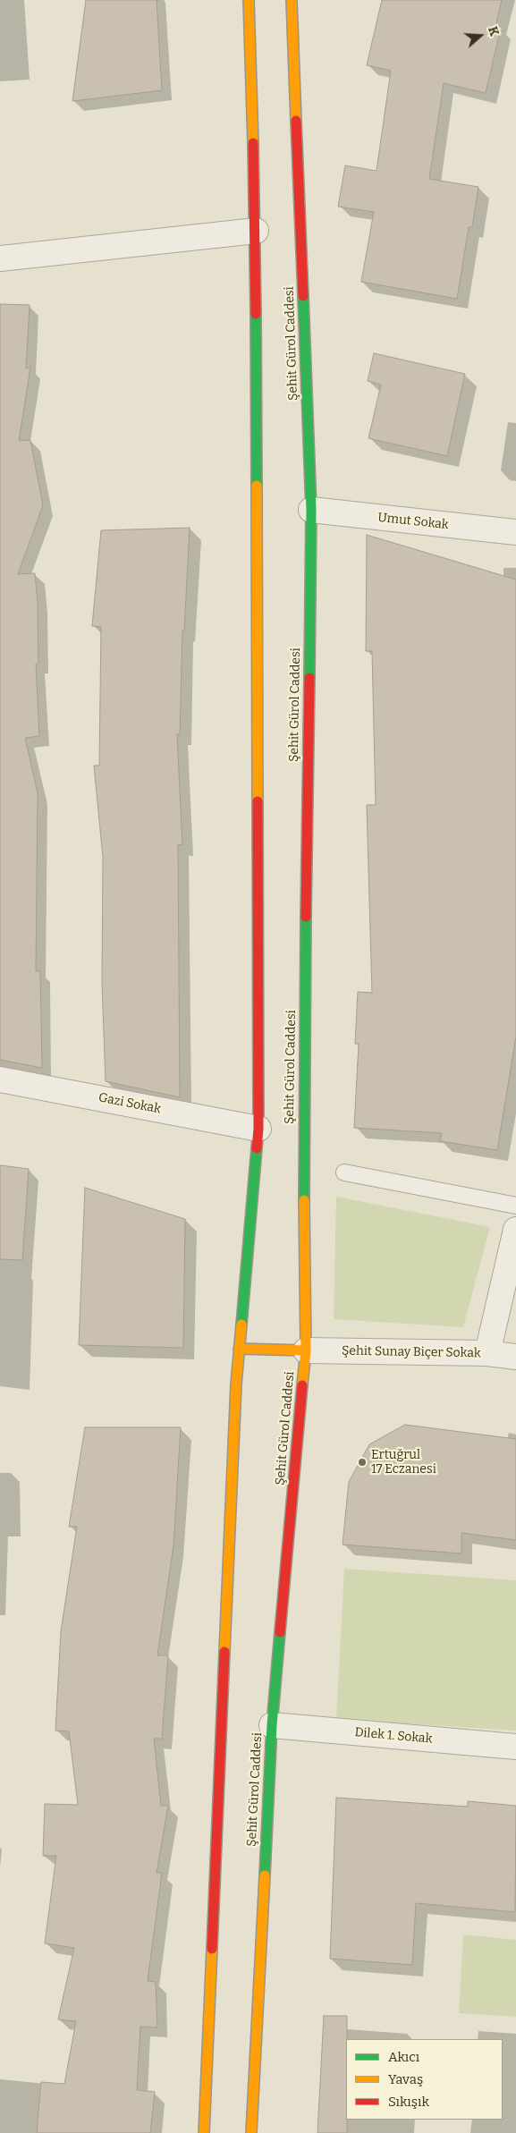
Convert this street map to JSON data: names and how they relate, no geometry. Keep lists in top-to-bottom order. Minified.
{"streets":{"main road":["Şehit Gürol Caddesi"],"street":["Umut Sokak","Gazi Sokak","Şehit Sunay Biçer Sokak","Dilek 1. Sokak"]},"crossings":[["Şehit Gürol Caddesi","Umut Sokak"],["Şehit Gürol Caddesi","Şehit Sunay Biçer Sokak"],["Şehit Gürol Caddesi","Dilek 1. Sokak"]],"places":["Ertuğrul 17 Eczanesi"],"legend":["Akıcı","Yavaş","Sıkışık"],"north":"right"}
